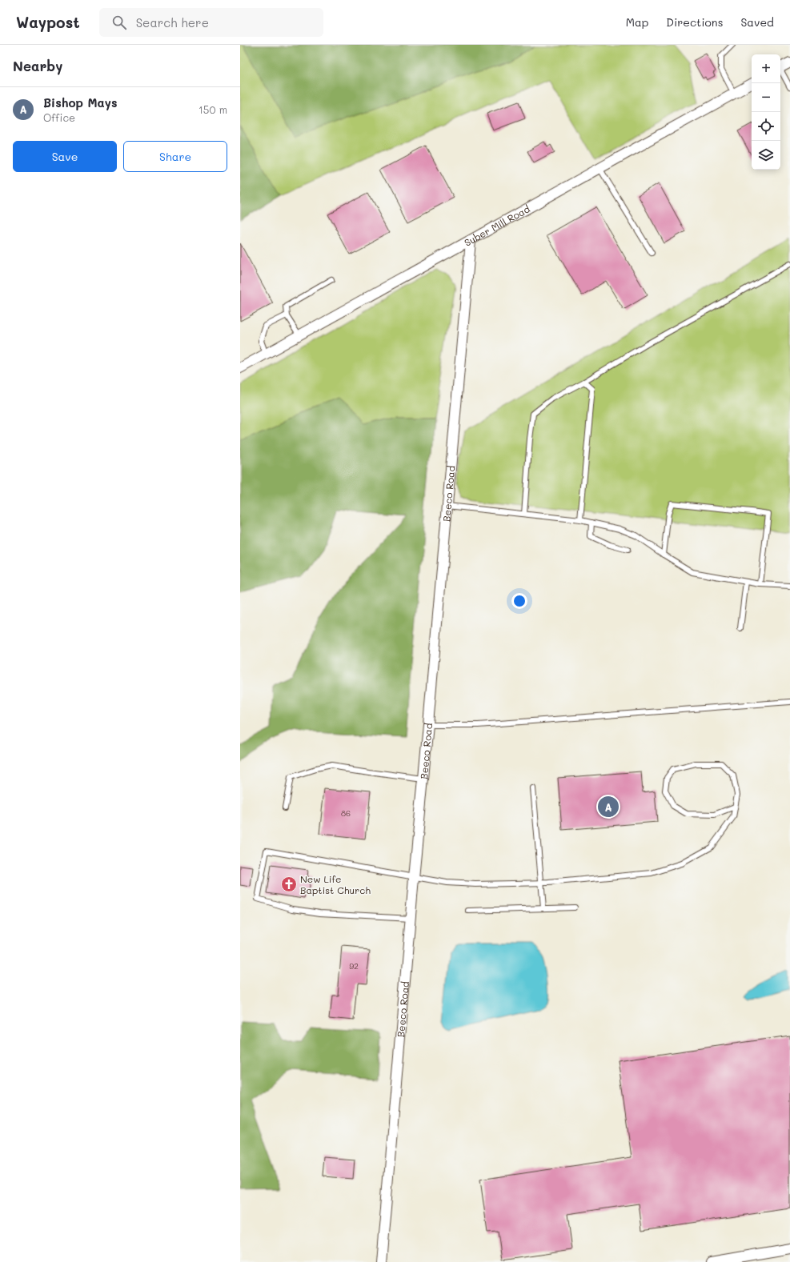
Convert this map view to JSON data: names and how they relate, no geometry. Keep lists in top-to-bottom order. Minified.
{"streets":{"street":["Suber Mill Road","Beeco Road"]},"crossings":[["Suber Mill Road","Beeco Road"]],"places":{"church":["New Life Baptist Church"]},"house_numbers":["86","92"],"page":{"header":"Waypost","search":"Search here","nav":["Map","Directions","Saved"],"heading":"Nearby","map_buttons":["+","−"],"list":[{"mark":"A","name":"Bishop Mays","note":"Office","value":"150 m"}],"buttons":["Save","Share"],"pins":"A"}}
